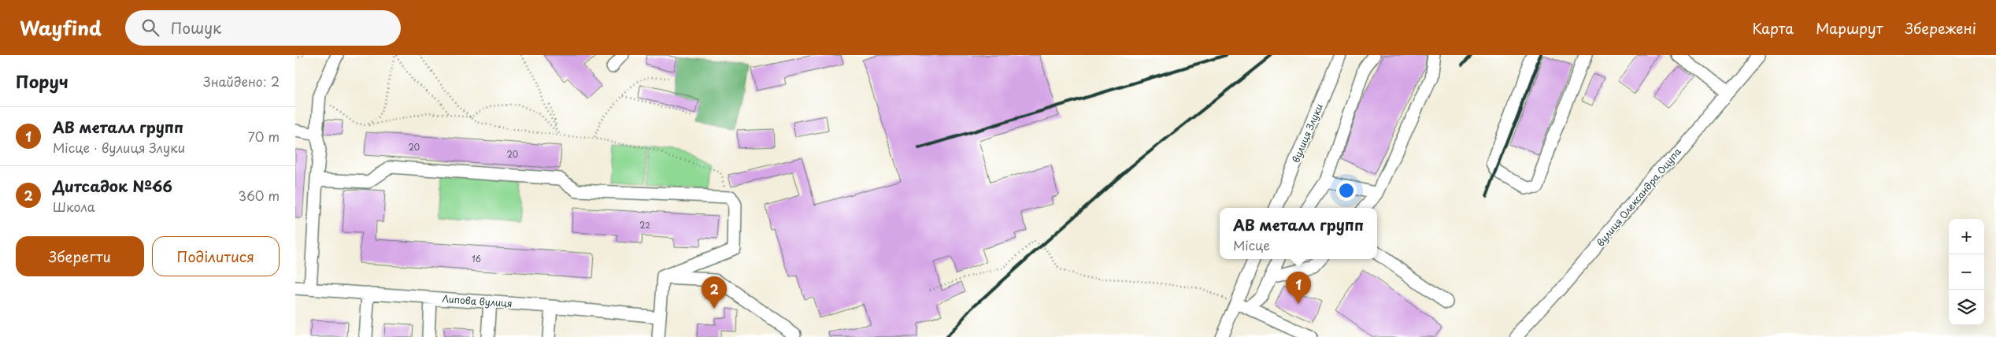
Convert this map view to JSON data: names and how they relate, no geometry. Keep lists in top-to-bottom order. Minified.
{"streets":{"street":["вулиця Злуки","вулиця Олександра Оцупа","Липова вулиця"]},"house_numbers":["20","20","22","16"],"page":{"header":"Wayfind","search":"Пошук","nav":["Карта","Маршрут","Збережені"],"heading":["Поруч","Знайдено: 2"],"list":[{"mark":"1","name":"АВ металл групп","note":"Місце · вулиця Злуки","value":"70 m"},{"mark":"2","name":"Дитсадок №66","note":"Школа","value":"360 m"}],"popup":["АВ металл групп","Місце"],"map_buttons":["+","−"],"buttons":["Зберегти","Поділитися"],"pins":["1","2"]}}
